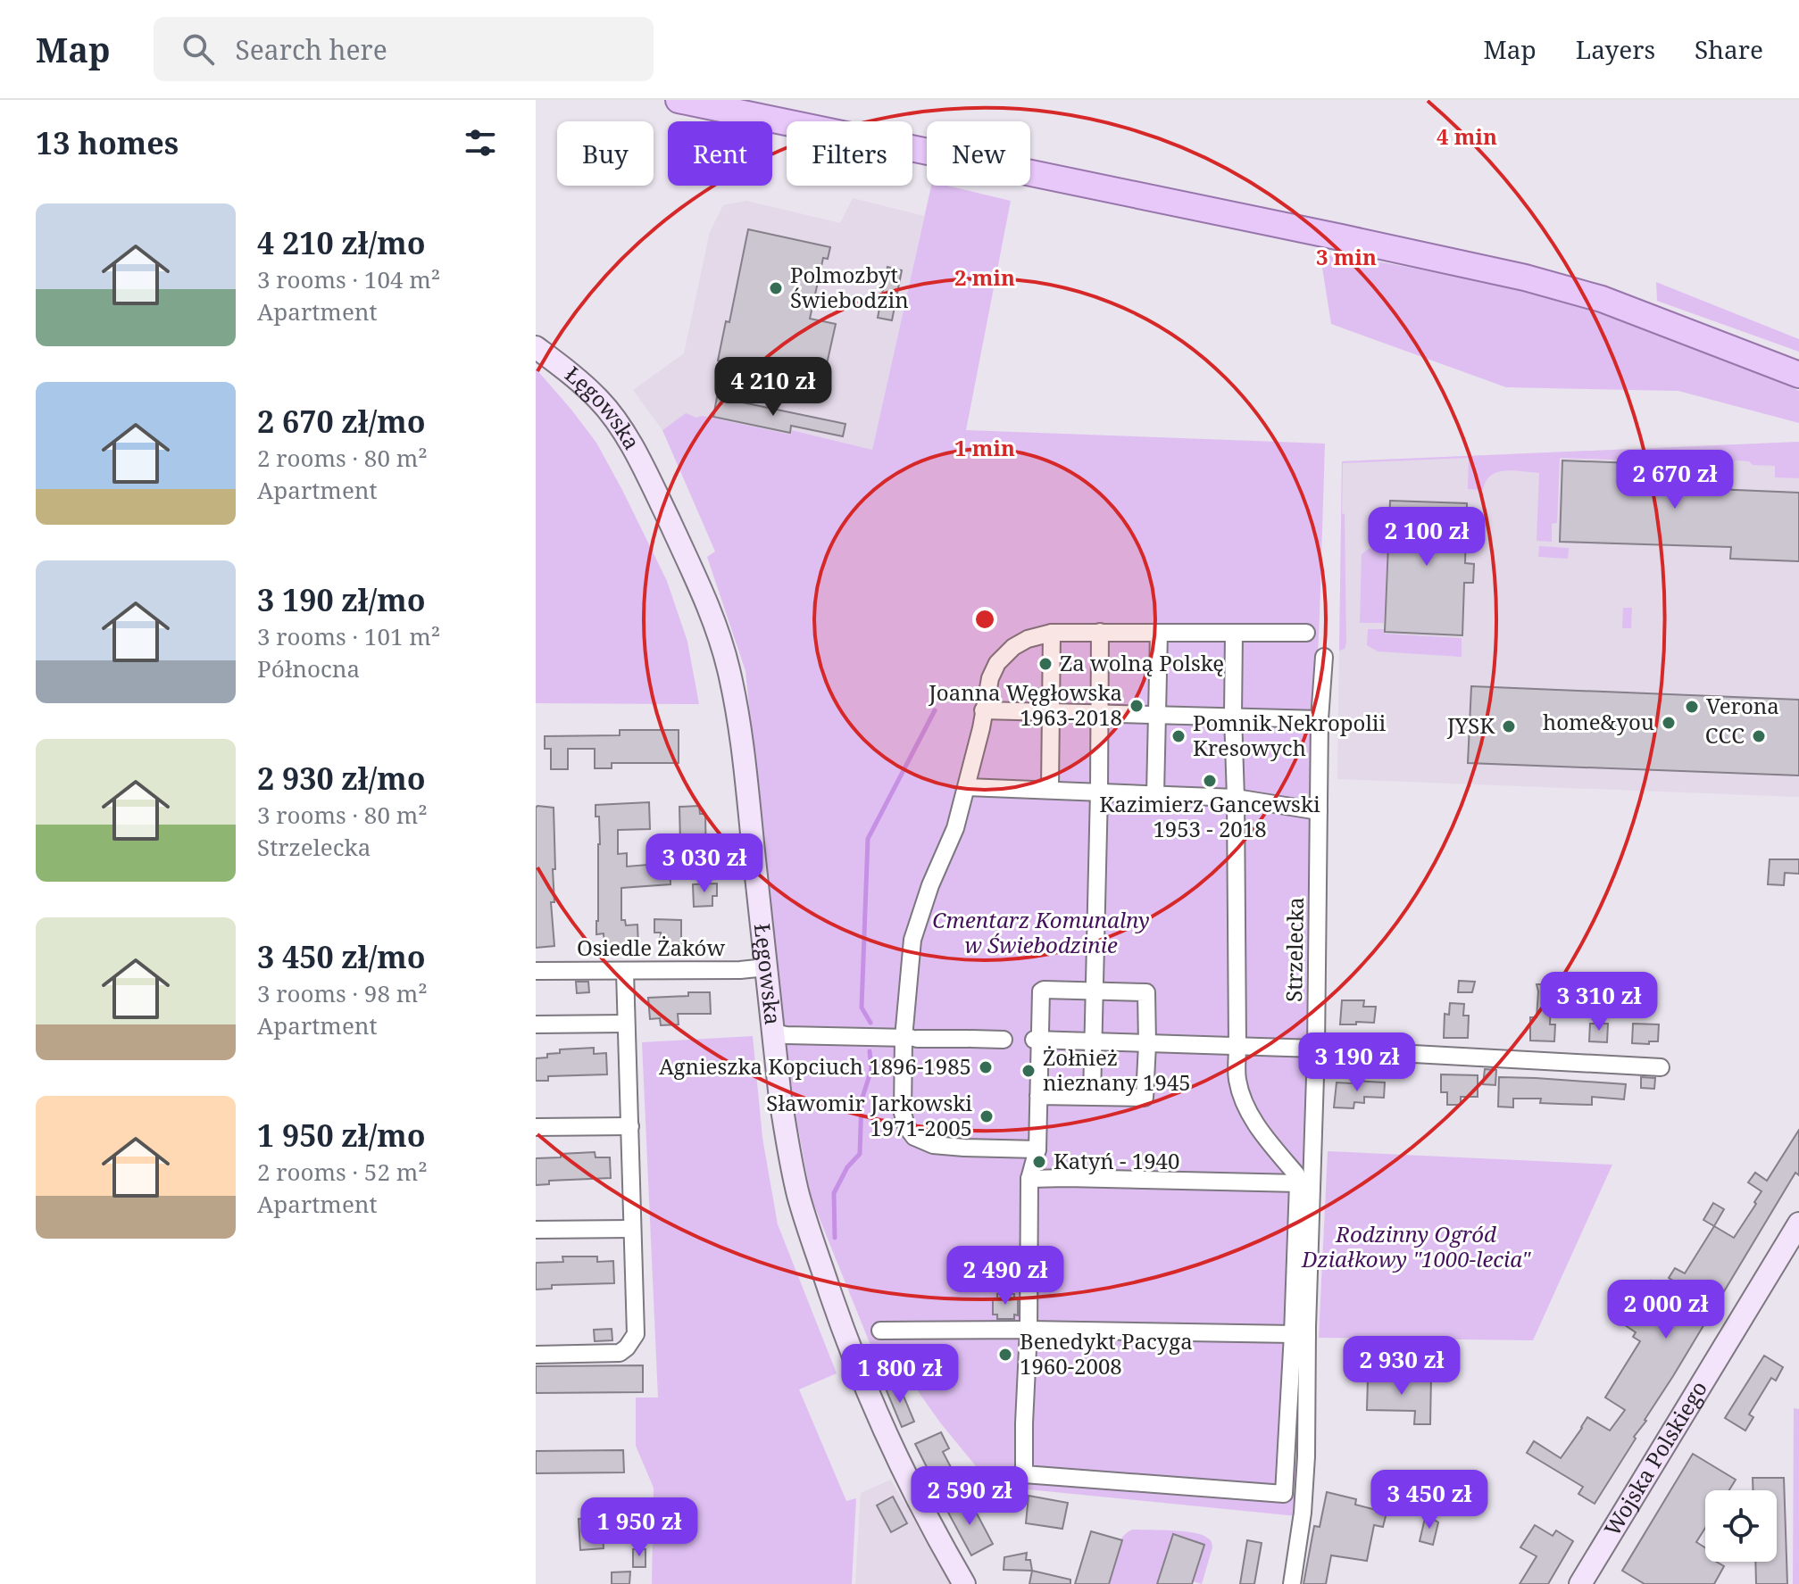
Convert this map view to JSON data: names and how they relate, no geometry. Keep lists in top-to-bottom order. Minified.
{"streets":{"street":["Łęgowska","Osiedle Żaków","Strzelecka","Wojska Polskiego"]},"crossings":[["Łęgowska","Osiedle Żaków"]],"parks":["Cmentarz Komunalny w Świebodzinie","Rodzinny Ogród Działkowy \"1000-lecia\""],"places":["Polmozbyt Świebodzin","Za wolną Polskę","Joanna Węgłowska 1963-2018","Verona","home&you","JYSK","Pomnik Nekropolii Kresowych","CCC","Kazimierz Gancewski 1953 - 2018","Agnieszka Kopciuch 1896-1985","Żołnież nieznany 1945","Sławomir Jarkowski 1971-2005","Katyń - 1940","Benedykt Pacyga 1960-2008"],"page":{"header":"Map","search":"Search here","nav":["Map","Layers","Share"],"heading":"13 homes","chip":["Buy","Rent","Filters","New"],"list":[{"name":"4 210 zł/mo","note":"3 rooms · 104 m² · Apartment"},{"name":"2 670 zł/mo","note":"2 rooms · 80 m² · Apartment"},{"name":"3 190 zł/mo","note":"3 rooms · 101 m² · Północna"},{"name":"2 930 zł/mo","note":"3 rooms · 80 m² · Strzelecka"},{"name":"3 450 zł/mo","note":"3 rooms · 98 m² · Apartment"},{"name":"1 950 zł/mo","note":"2 rooms · 52 m² · Apartment"}],"price":["4 210 zł","2 670 zł","2 100 zł","3 030 zł","3 310 zł","3 190 zł","2 490 zł","2 000 zł","2 930 zł","1 800 zł","2 590 zł","3 450 zł","1 950 zł"]},"rings":["4 min","3 min","2 min","1 min"]}
